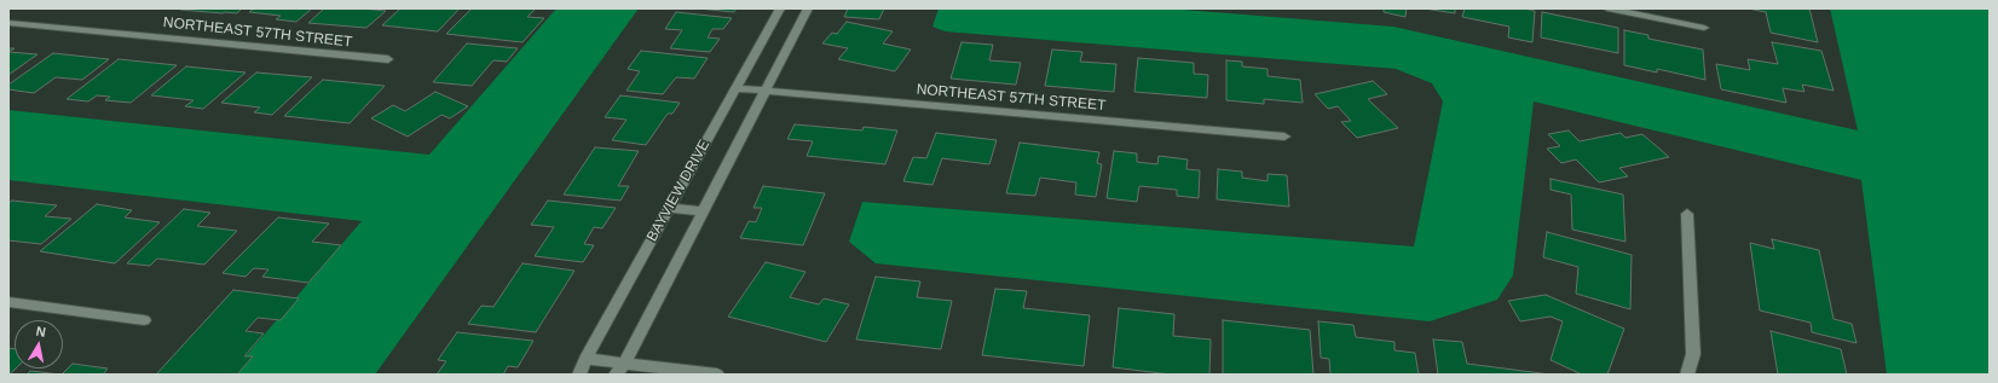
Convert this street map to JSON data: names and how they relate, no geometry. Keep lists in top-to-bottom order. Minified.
{"streets":{"street":["NORTHEAST 57TH STREET","BAYVIEW DRIVE"]},"crossings":[["NORTHEAST 57TH STREET","BAYVIEW DRIVE"]],"north":"top"}
